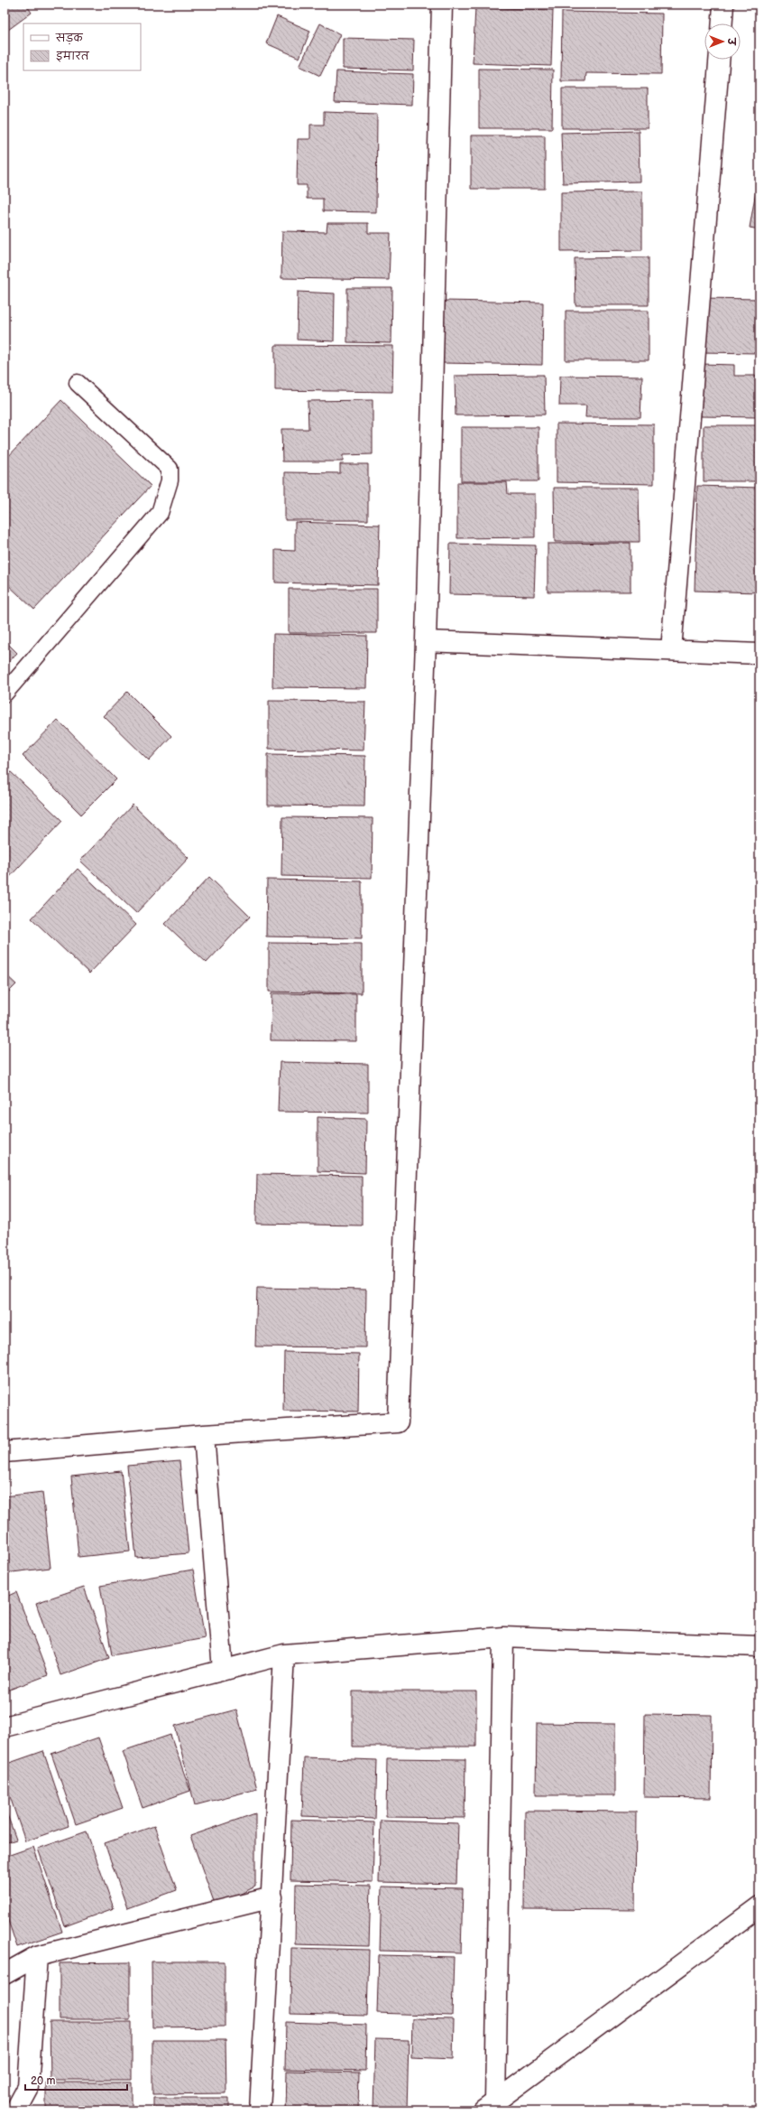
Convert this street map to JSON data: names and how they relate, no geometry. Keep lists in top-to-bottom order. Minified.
{"legend":["सड़क","इमारत"],"scale_bar":"20 m","north":"right"}
